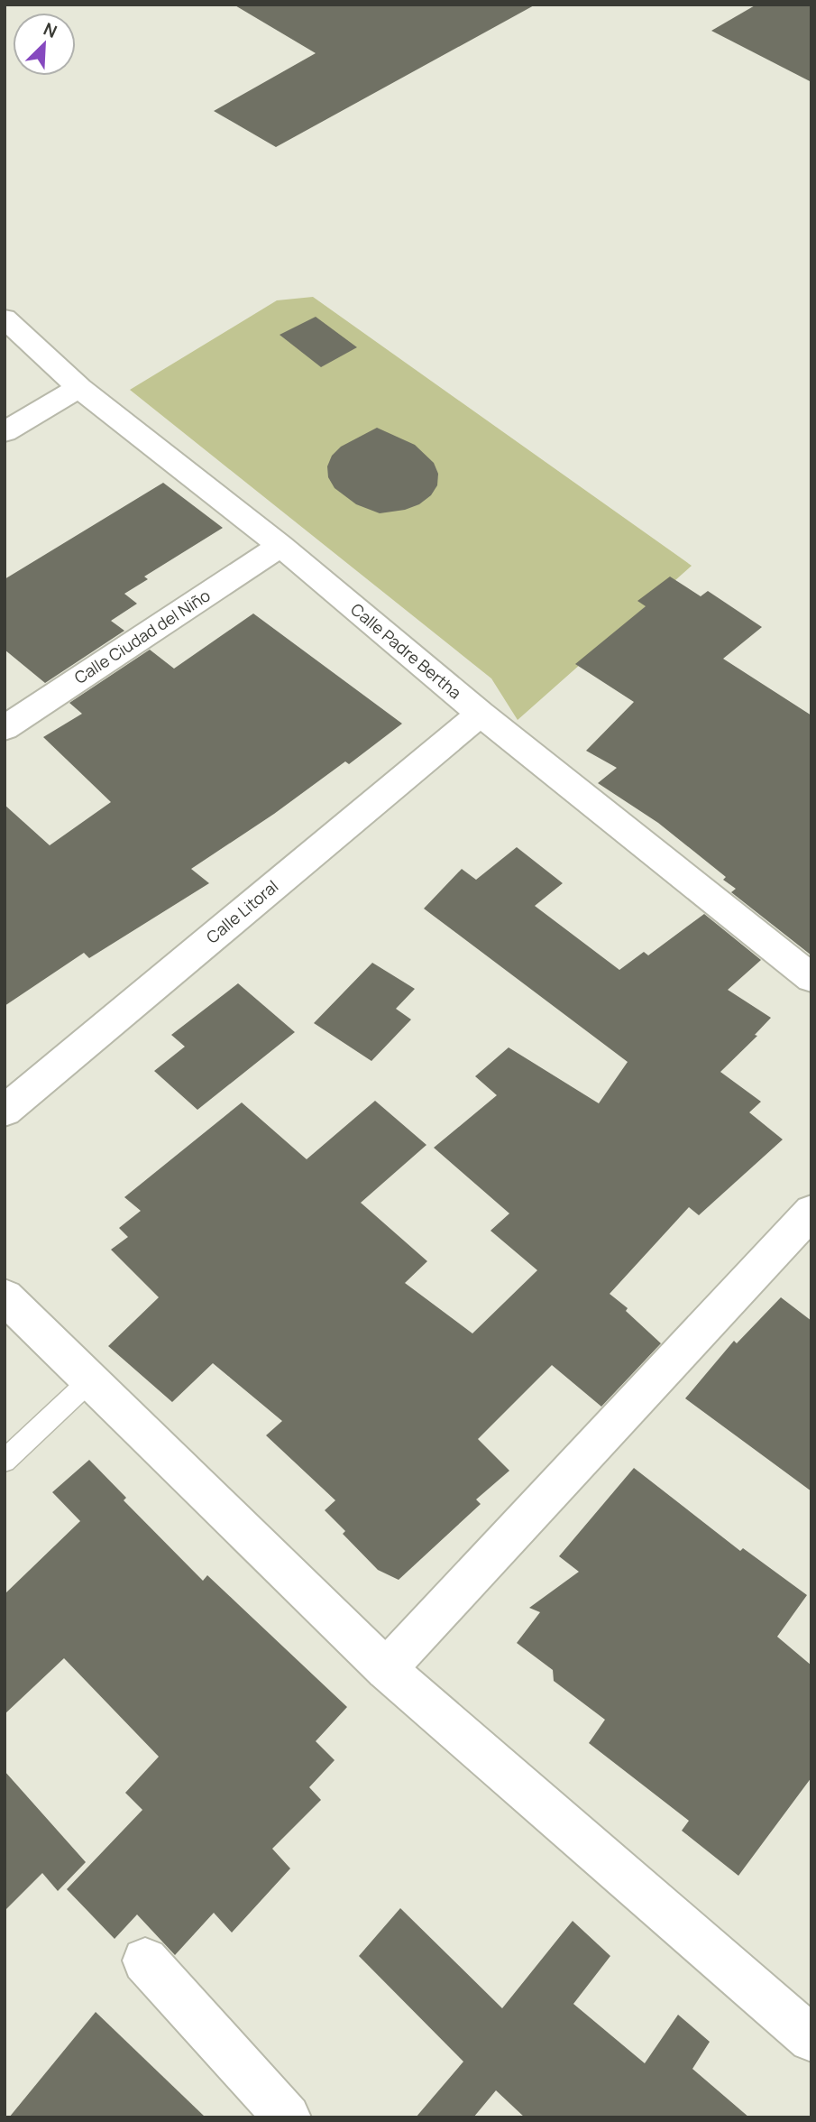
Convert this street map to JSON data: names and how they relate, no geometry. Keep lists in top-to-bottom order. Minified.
{"streets":{"street":["Calle Ciudad del Niño","Calle Padre Bertha","Calle Litoral"]},"crossings":[["Calle Ciudad del Niño","Calle Padre Bertha"],["Calle Padre Bertha","Calle Litoral"]],"north":"top right"}
